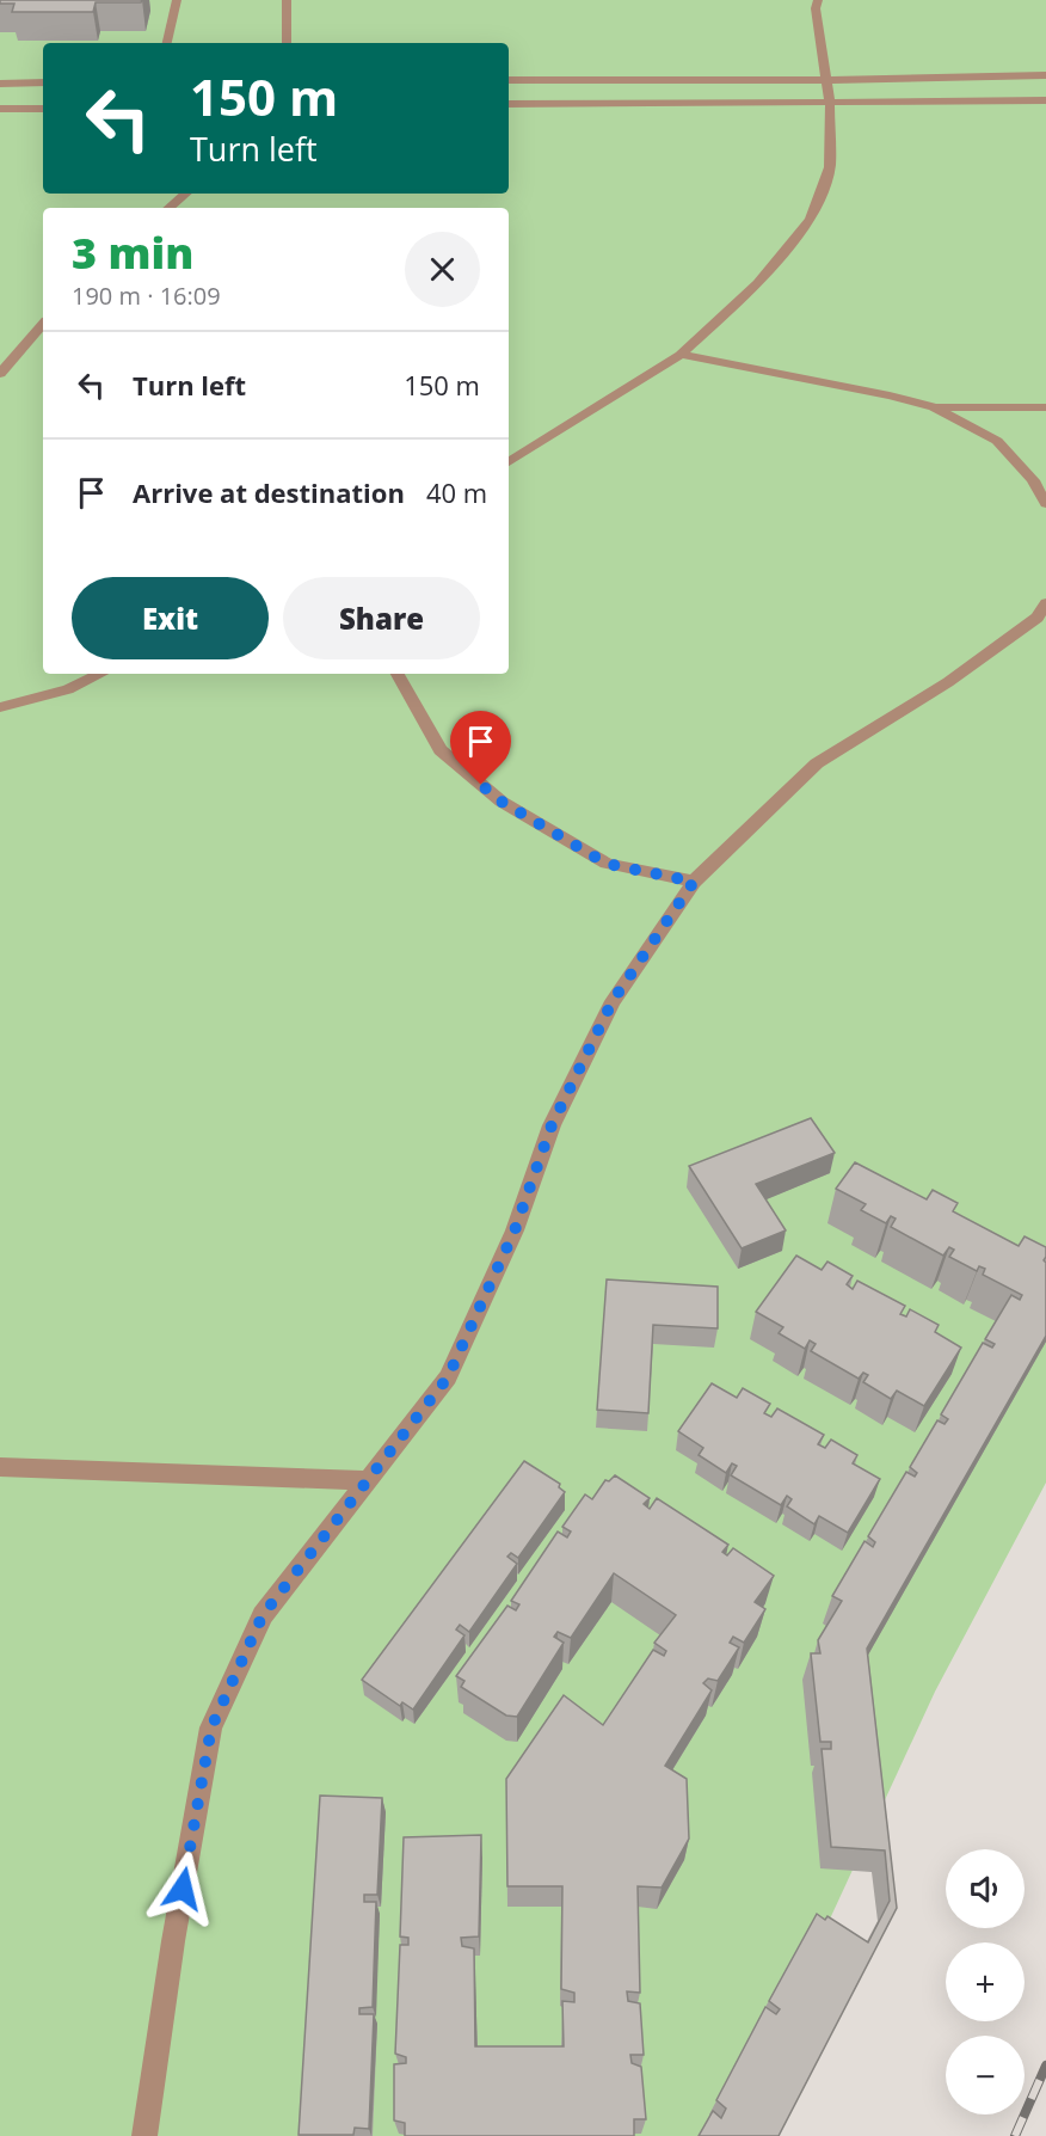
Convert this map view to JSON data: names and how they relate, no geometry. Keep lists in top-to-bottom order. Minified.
{"page":{"turn":["150 m","Turn left"],"heading":["3 min","190 m · 16:09"],"list":[{"name":"Turn left","value":"150 m"},{"name":"Arrive at destination","value":"40 m"}],"buttons":["Exit","Share"],"map_buttons":["+","−"]}}
